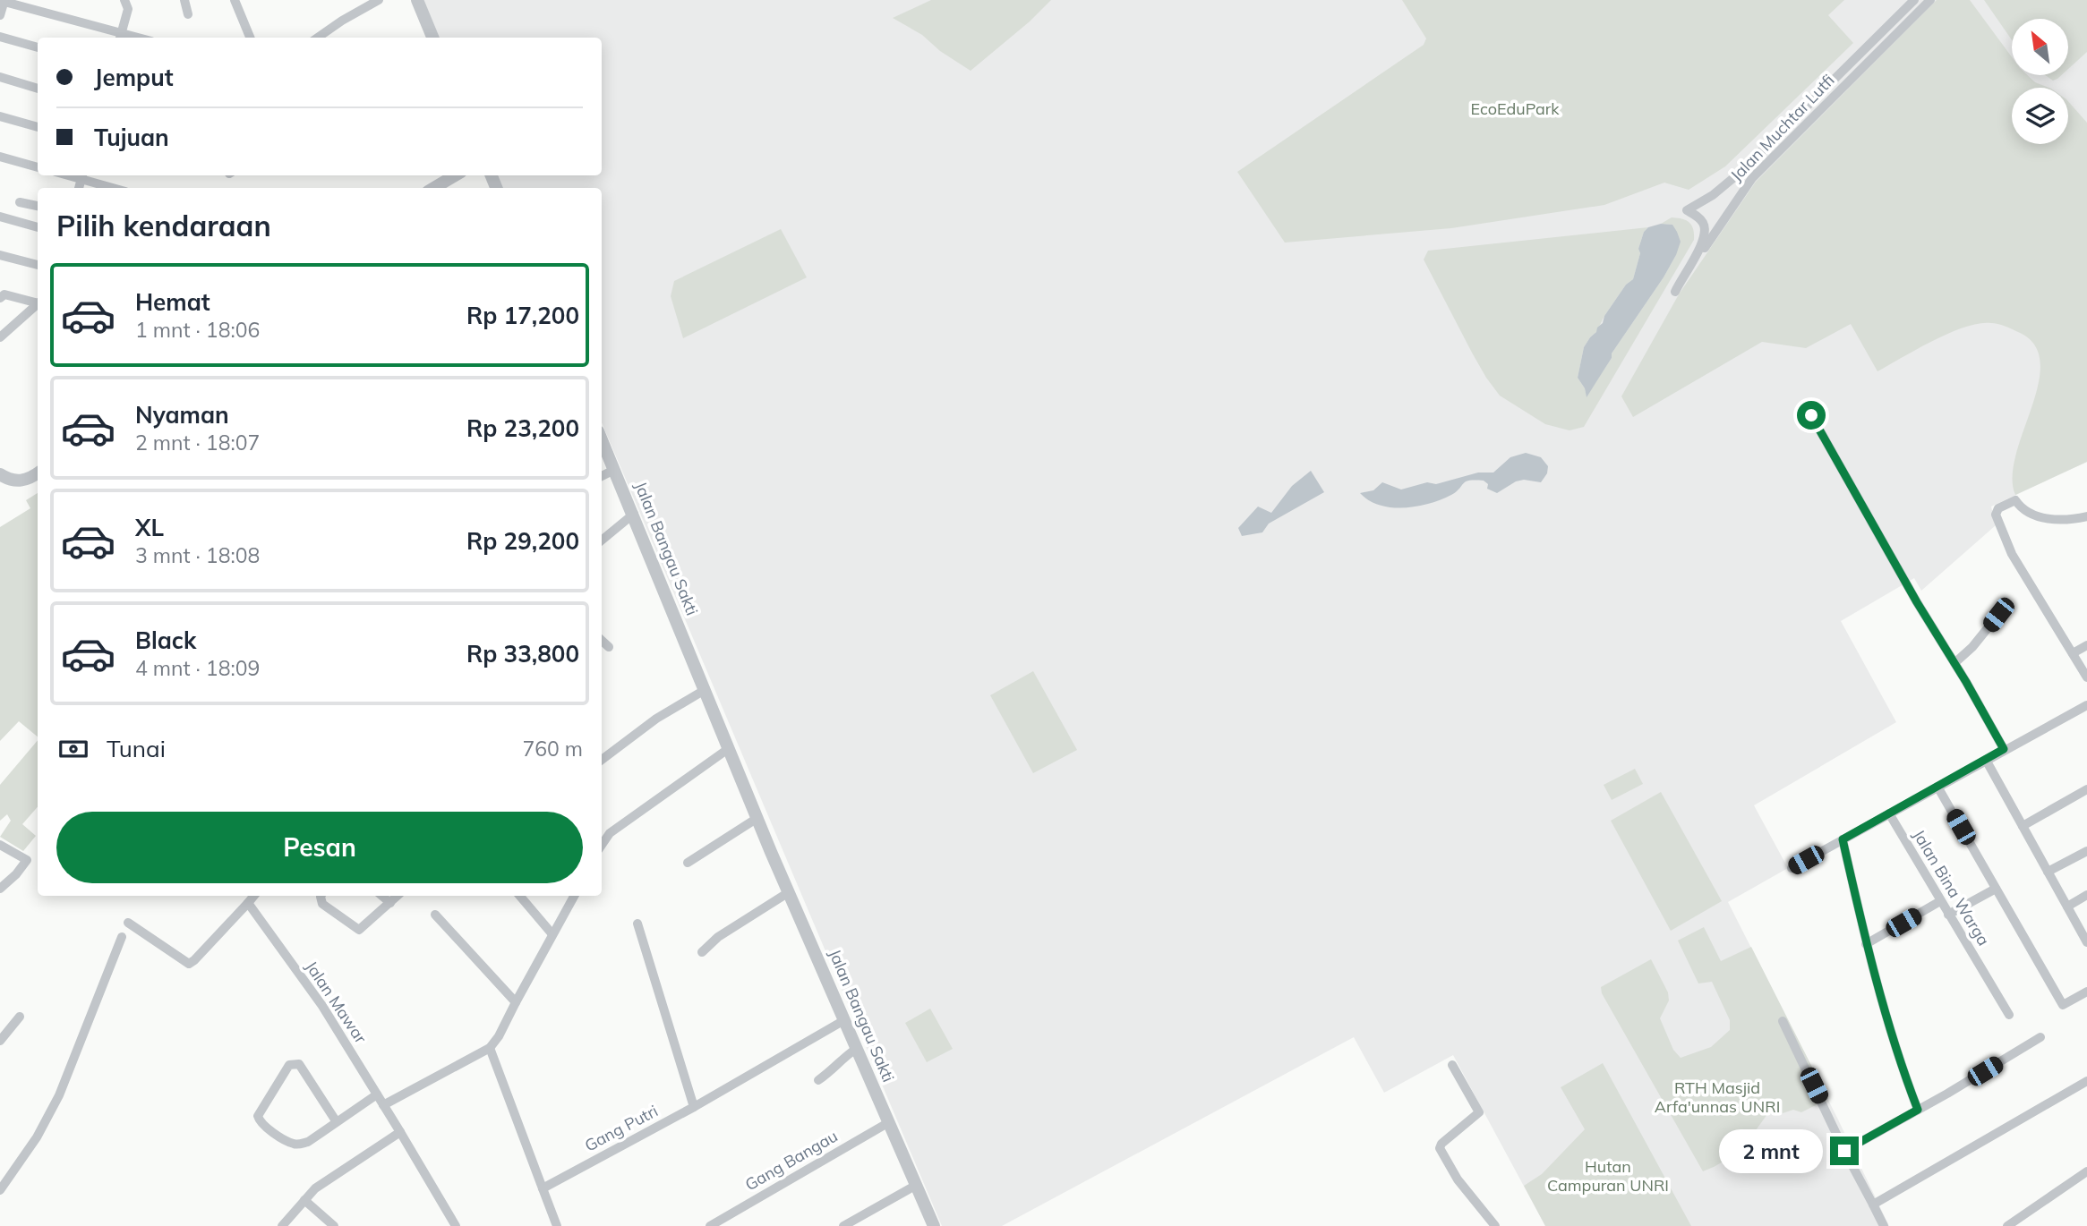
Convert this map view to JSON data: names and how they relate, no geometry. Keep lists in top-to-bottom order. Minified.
{"streets":{"street":["Jalan Muchtar Lutfi","Jalan Bangau Sakti","Jalan Bina Warga","Jalan Mawar","Gang Putri","Gang Bangau"]},"crossings":[["Jalan Bangau Sakti","Gang Putri"],["Jalan Bangau Sakti","Gang Bangau"]],"parks":["EcoEduPark","RTH Masjid Arfa'unnas UNRI","Hutan Campuran UNRI"],"north":"top left","page":{"banner":["Jemput","Tujuan"],"heading":"Pilih kendaraan","list":[{"name":"Hemat","note":"1 mnt · 18:06","value":"Rp 17,200"},{"name":"Nyaman","note":"2 mnt · 18:07","value":"Rp 23,200"},{"name":"XL","note":"3 mnt · 18:08","value":"Rp 29,200"},{"name":"Black","note":"4 mnt · 18:09","value":"Rp 33,800"}],"pay":["Tunai","760 m"],"buttons":"Pesan","bubble":"2 mnt"}}
